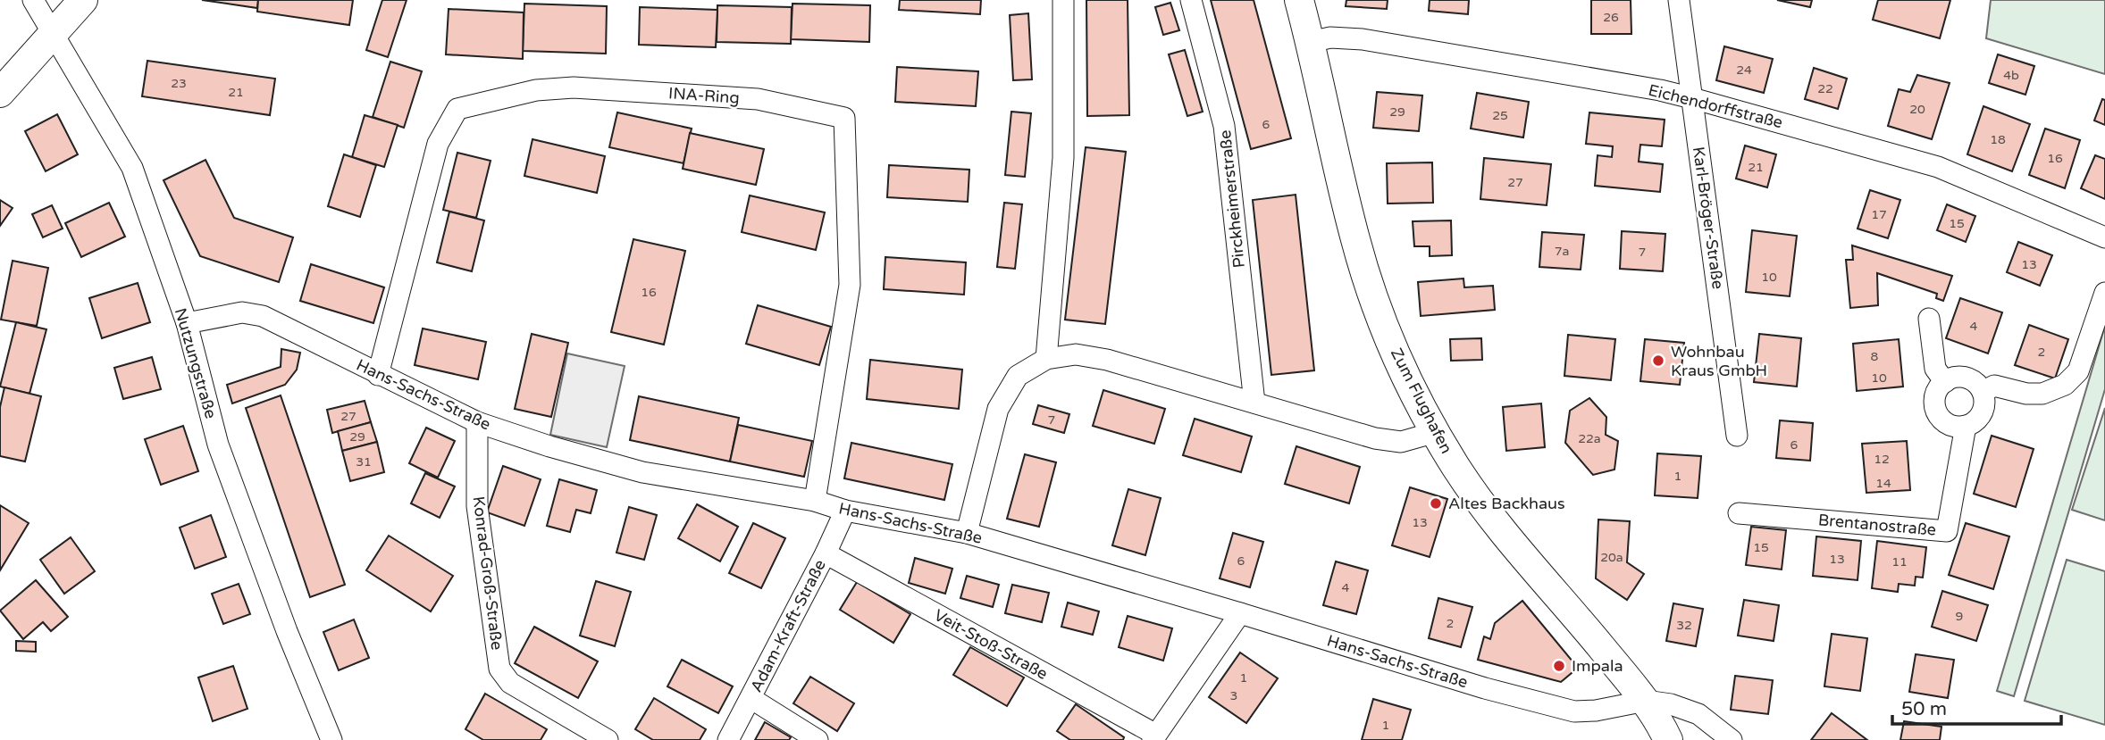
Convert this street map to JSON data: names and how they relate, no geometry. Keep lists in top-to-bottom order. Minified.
{"streets":{"street":["INA-Ring","Eichendorffstraße","Pirckheimerstraße","Karl-Bröger-Straße","Nutzungstraße","Hans-Sachs-Straße","Zum Flughafen","Brentanostraße","Konrad-Groß-Straße","Adam-Kraft-Straße","Veit-Stoß-Straße"]},"crossings":[["INA-Ring","Hans-Sachs-Straße"],["Eichendorffstraße","Karl-Bröger-Straße"],["Eichendorffstraße","Zum Flughafen"],["Nutzungstraße","Hans-Sachs-Straße"],["Hans-Sachs-Straße","Zum Flughafen"],["Hans-Sachs-Straße","Konrad-Groß-Straße"],["Hans-Sachs-Straße","Adam-Kraft-Straße"],["Adam-Kraft-Straße","Veit-Stoß-Straße"]],"places":["Wohnbau Kraus GmbH","Altes Backhaus","Impala"],"house_numbers":["26","24","4b","23","22","21","20","29","25","6","18","16","21","27","17","15","7a","7","13","10","16","4","2","8","10","27","7","29","22a","6","12","31","1","14","13","15","20a","13","6","11","4","9","2","32","1","3","1"],"scale_bar":"50 m"}
